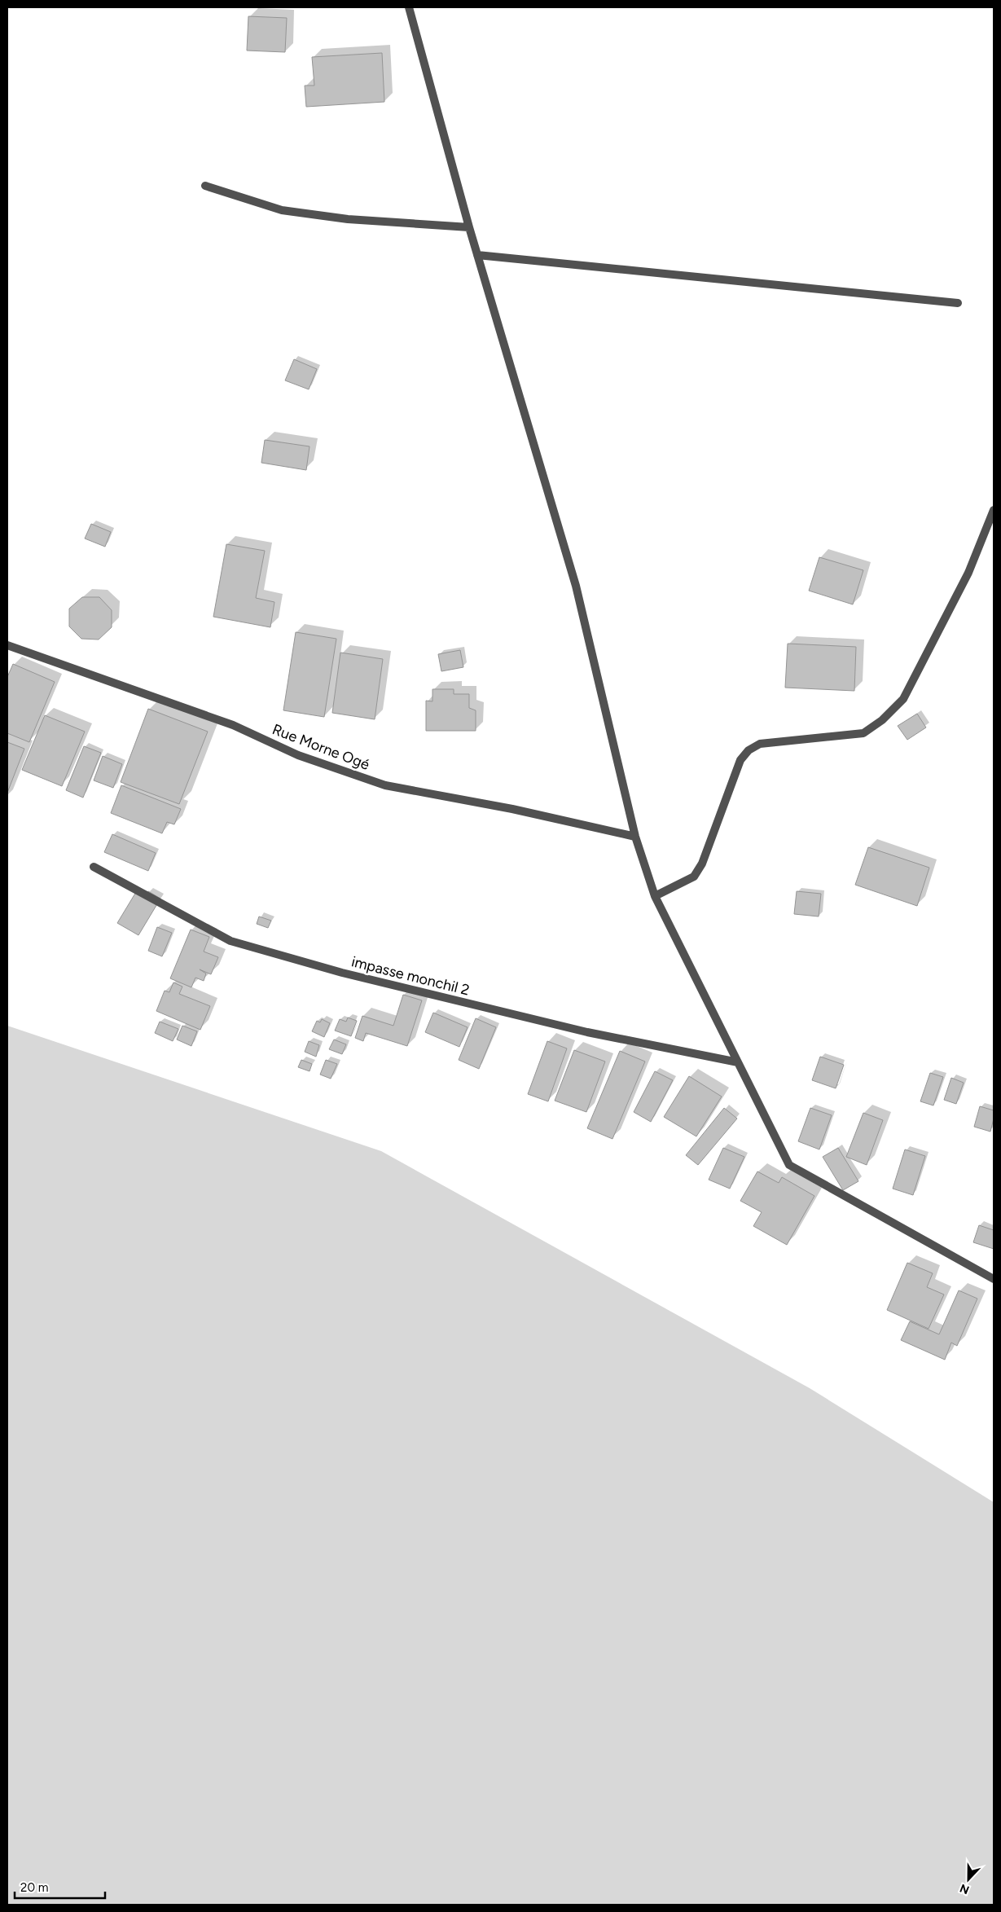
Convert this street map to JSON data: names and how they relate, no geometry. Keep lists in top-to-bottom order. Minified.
{"streets":{"street":["Rue Morne Ogé","impasse monchil 2"]},"scale_bar":"20 m","north":"bottom"}
